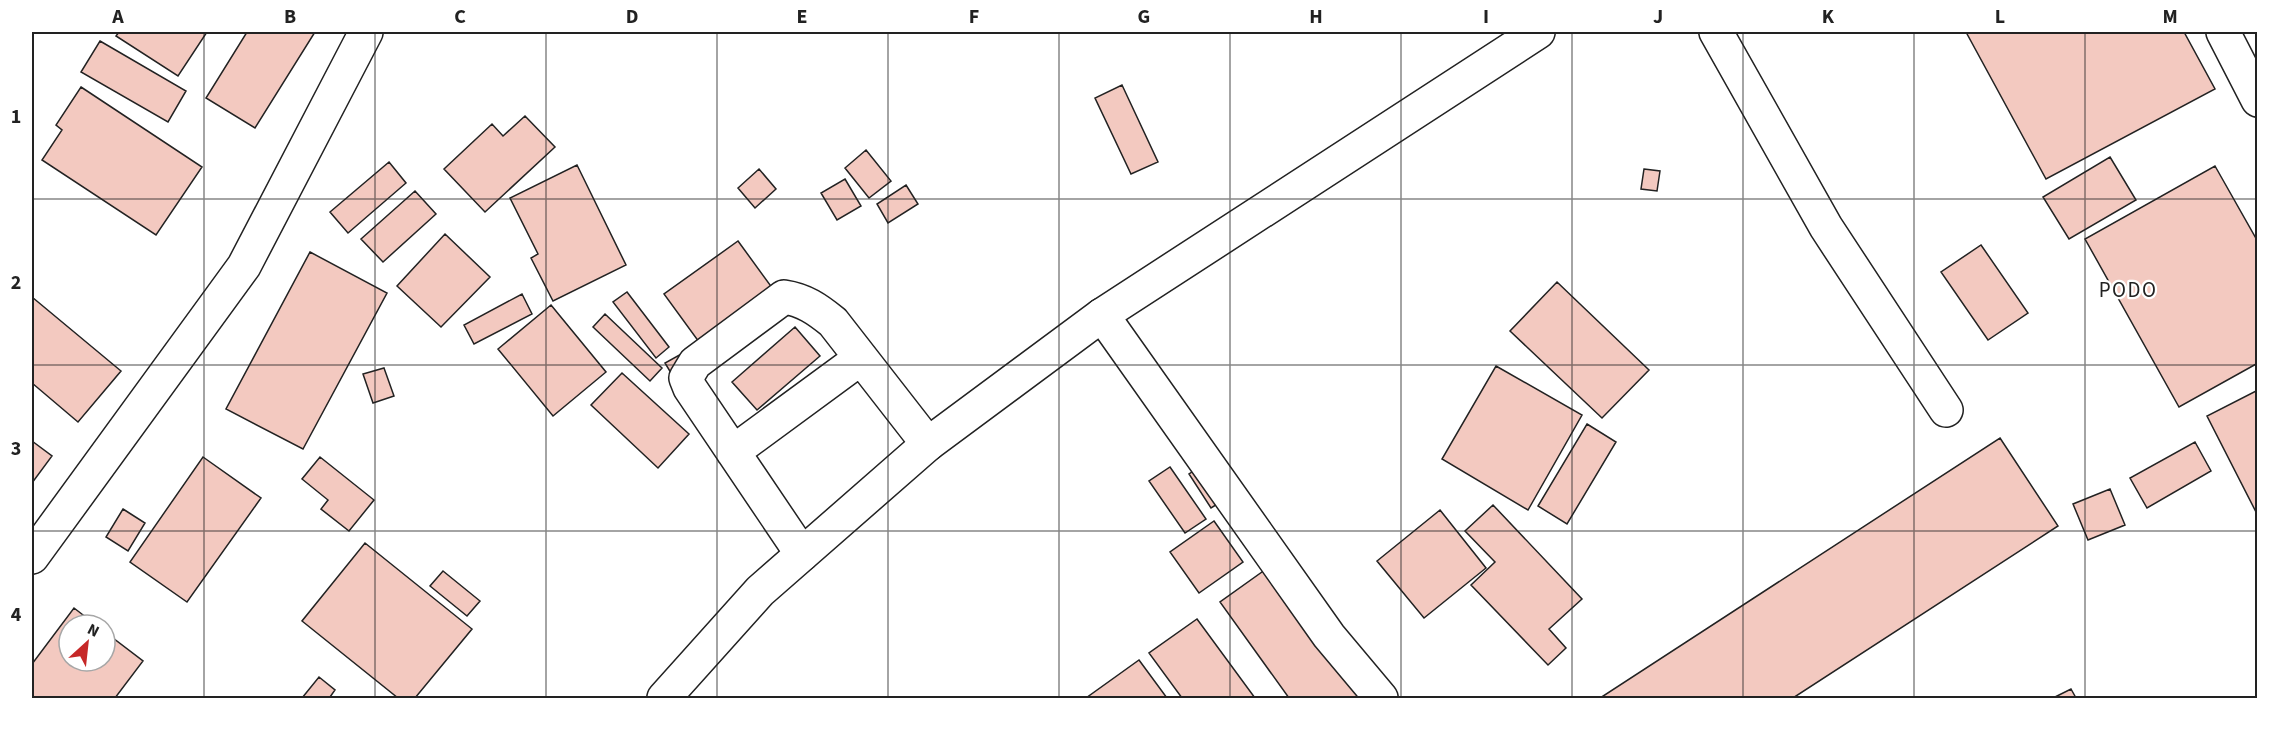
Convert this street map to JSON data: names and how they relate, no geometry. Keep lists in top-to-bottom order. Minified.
{"districts":["PODO"],"north":"top right","grid":{"columns":["A","B","C","D","E","F","G","H","I","J","K","L","M"],"rows":["1","2","3","4"]}}
